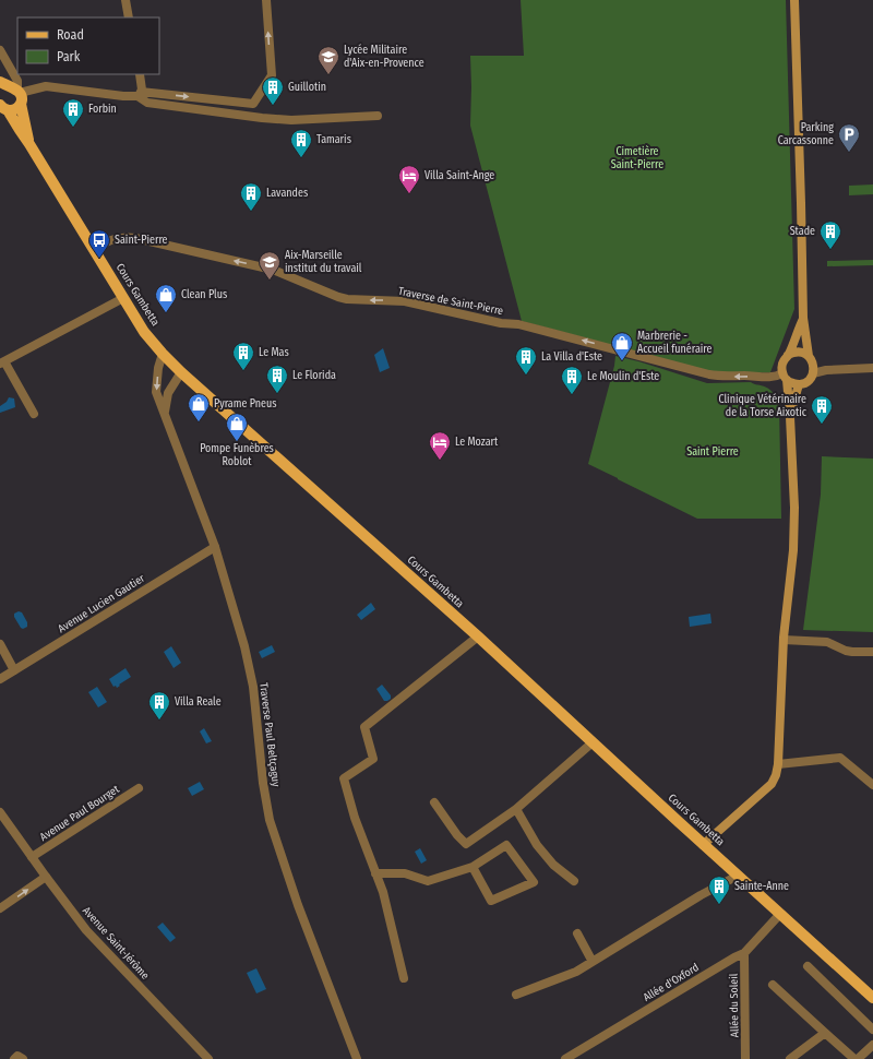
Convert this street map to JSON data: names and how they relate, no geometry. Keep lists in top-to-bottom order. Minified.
{"streets":{"main road":["Cours Gambetta"],"street":["Traverse de Saint-Pierre","Avenue Lucien Gautier","Traverse Paul Beltçaguy","Avenue Paul Bourget","Avenue Saint-Jérôme","Allée d'Oxford","Allée du Soleil"]},"crossings":[["Cours Gambetta","Traverse de Saint-Pierre"],["Cours Gambetta","Traverse Paul Beltçaguy"],["Cours Gambetta","Allée d'Oxford"],["Avenue Lucien Gautier","Traverse Paul Beltçaguy"],["Avenue Paul Bourget","Avenue Saint-Jérôme"],["Allée d'Oxford","Allée du Soleil"]],"one_way":["Traverse de Saint-Pierre"],"parks":["Cimetière Saint-Pierre","Saint Pierre"],"places":{"school or university":["Lycée Militaire d'Aix-en-Provence","Aix-Marseille institut du travail"],"building":["Guillotin","Forbin","Tamaris","Lavandes","Stade","Le Mas","La Villa d'Este","Le Florida","Le Moulin d'Este","Clinique Vétérinaire de la Torse Aixotic","Villa Reale","Sainte-Anne"],"parking":["Parking Carcassonne"],"hotel":["Villa Saint-Ange","Le Mozart"],"bus stop":["Saint-Pierre"],"shop":["Clean Plus","Marbrerie - Accueil funéraire","Pyrame Pneus","Pompe Funèbres Roblot"]},"legend":["Road","Park"]}
